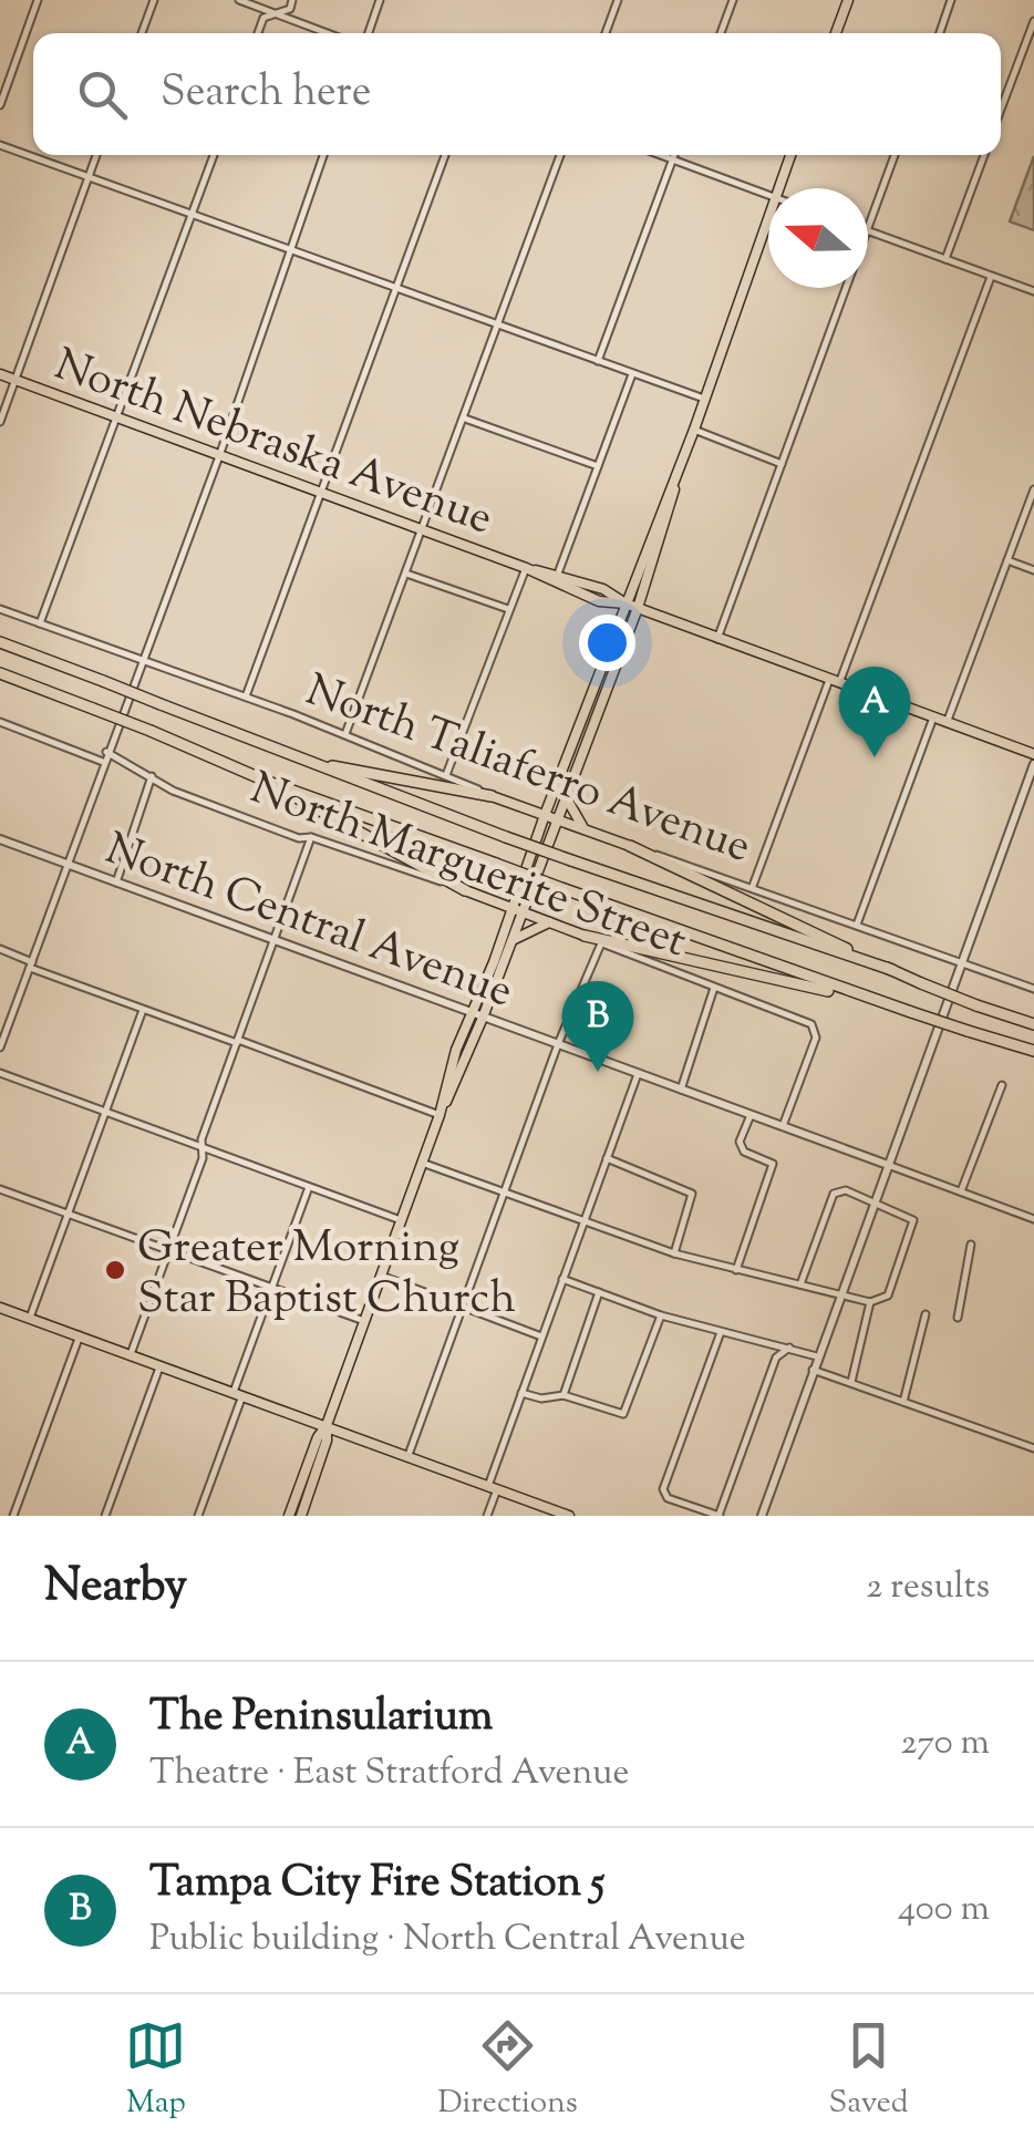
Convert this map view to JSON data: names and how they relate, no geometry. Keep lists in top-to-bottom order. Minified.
{"streets":{"main road":["North Nebraska Avenue","North Taliaferro Avenue","North Marguerite Street"],"street":["North Central Avenue"]},"crossings":[["North Marguerite Street","North Central Avenue"]],"places":["Greater Morning Star Baptist Church"],"north":"left","page":{"search":"Search here","pins":["A","B"],"heading":["Nearby","2 results"],"list":[{"mark":"A","name":"The Peninsularium","note":"Theatre · East Stratford Avenue","value":"270 m"},{"mark":"B","name":"Tampa City Fire Station 5","note":"Public building · North Central Avenue","value":"400 m"}],"nav":["Map","Directions","Saved"]}}
